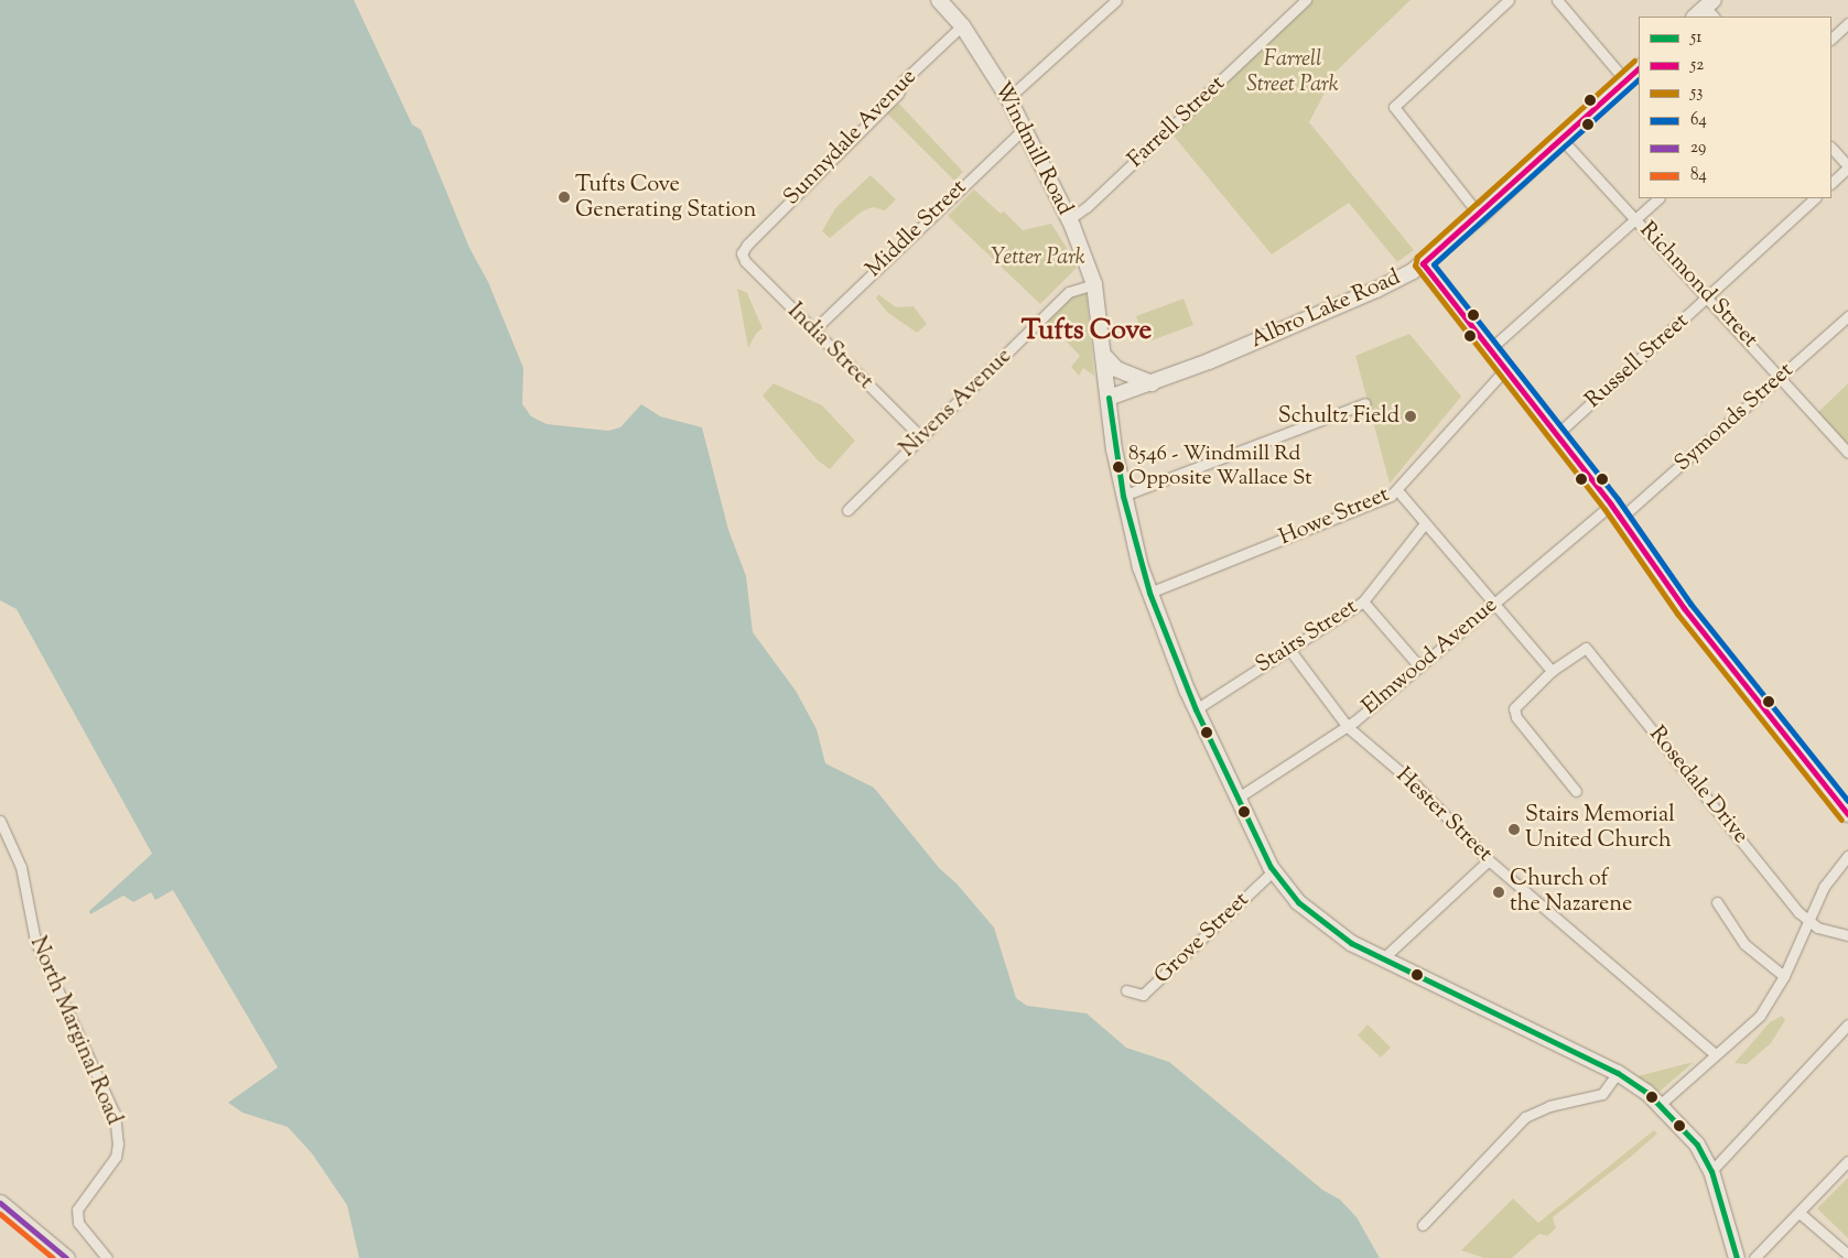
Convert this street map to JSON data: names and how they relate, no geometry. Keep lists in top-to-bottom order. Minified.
{"streets":{"main road":["Windmill Road","Albro Lake Road"],"street":["Farrell Street","Sunnydale Avenue","Middle Street","Richmond Street","India Street","Russell Street","Nivens Avenue","Symonds Street","Howe Street","Stairs Street","Elmwood Avenue","Rosedale Drive","Hester Street","Grove Street","North Marginal Road"]},"crossings":[["Farrell Street","Windmill Road"],["Sunnydale Avenue","Windmill Road"],["Sunnydale Avenue","India Street"],["Windmill Road","Middle Street"],["Windmill Road","Albro Lake Road"],["Windmill Road","Nivens Avenue"],["Windmill Road","Howe Street"],["Windmill Road","Stairs Street"],["Windmill Road","Elmwood Avenue"],["Windmill Road","Grove Street"],["Middle Street","India Street"],["Richmond Street","Albro Lake Road"],["Richmond Street","Russell Street"],["Richmond Street","Symonds Street"],["India Street","Nivens Avenue"],["Stairs Street","Hester Street"],["Elmwood Avenue","Hester Street"]],"districts":["Tufts Cove"],"parks":["Farrell Street Park","Yetter Park"],"places":["Tufts Cove Generating Station","Schultz Field","8546 - Windmill Rd Opposite Wallace St","Stairs Memorial United Church","Church of the Nazarene"],"lines":["transit line 53","transit line 52","transit line 64","transit line 51","transit line 29","transit line 84"],"legend":["51","52","53","64","29","84"]}
